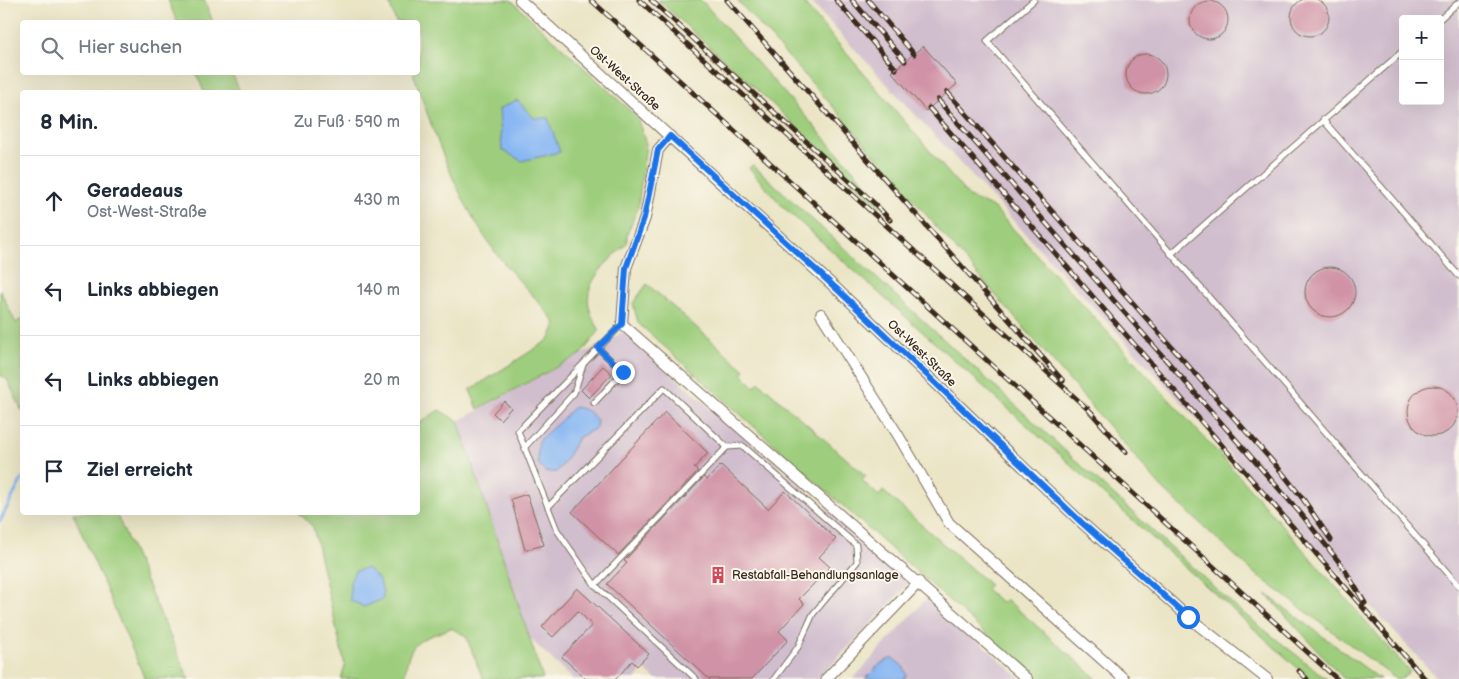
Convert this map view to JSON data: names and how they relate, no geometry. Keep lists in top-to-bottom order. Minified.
{"streets":{"street":["Ost-West-Straße"]},"places":{"building":["Restabfall-Behandlungsanlage"]},"page":{"map_buttons":["+","−"],"search":"Hier suchen","heading":["8 Min.","Zu Fuß · 590 m"],"list":[["Geradeaus","Ost-West-Straße","430 m"],["Links abbiegen","140 m"],["Links abbiegen","20 m"],"Ziel erreicht"]}}
